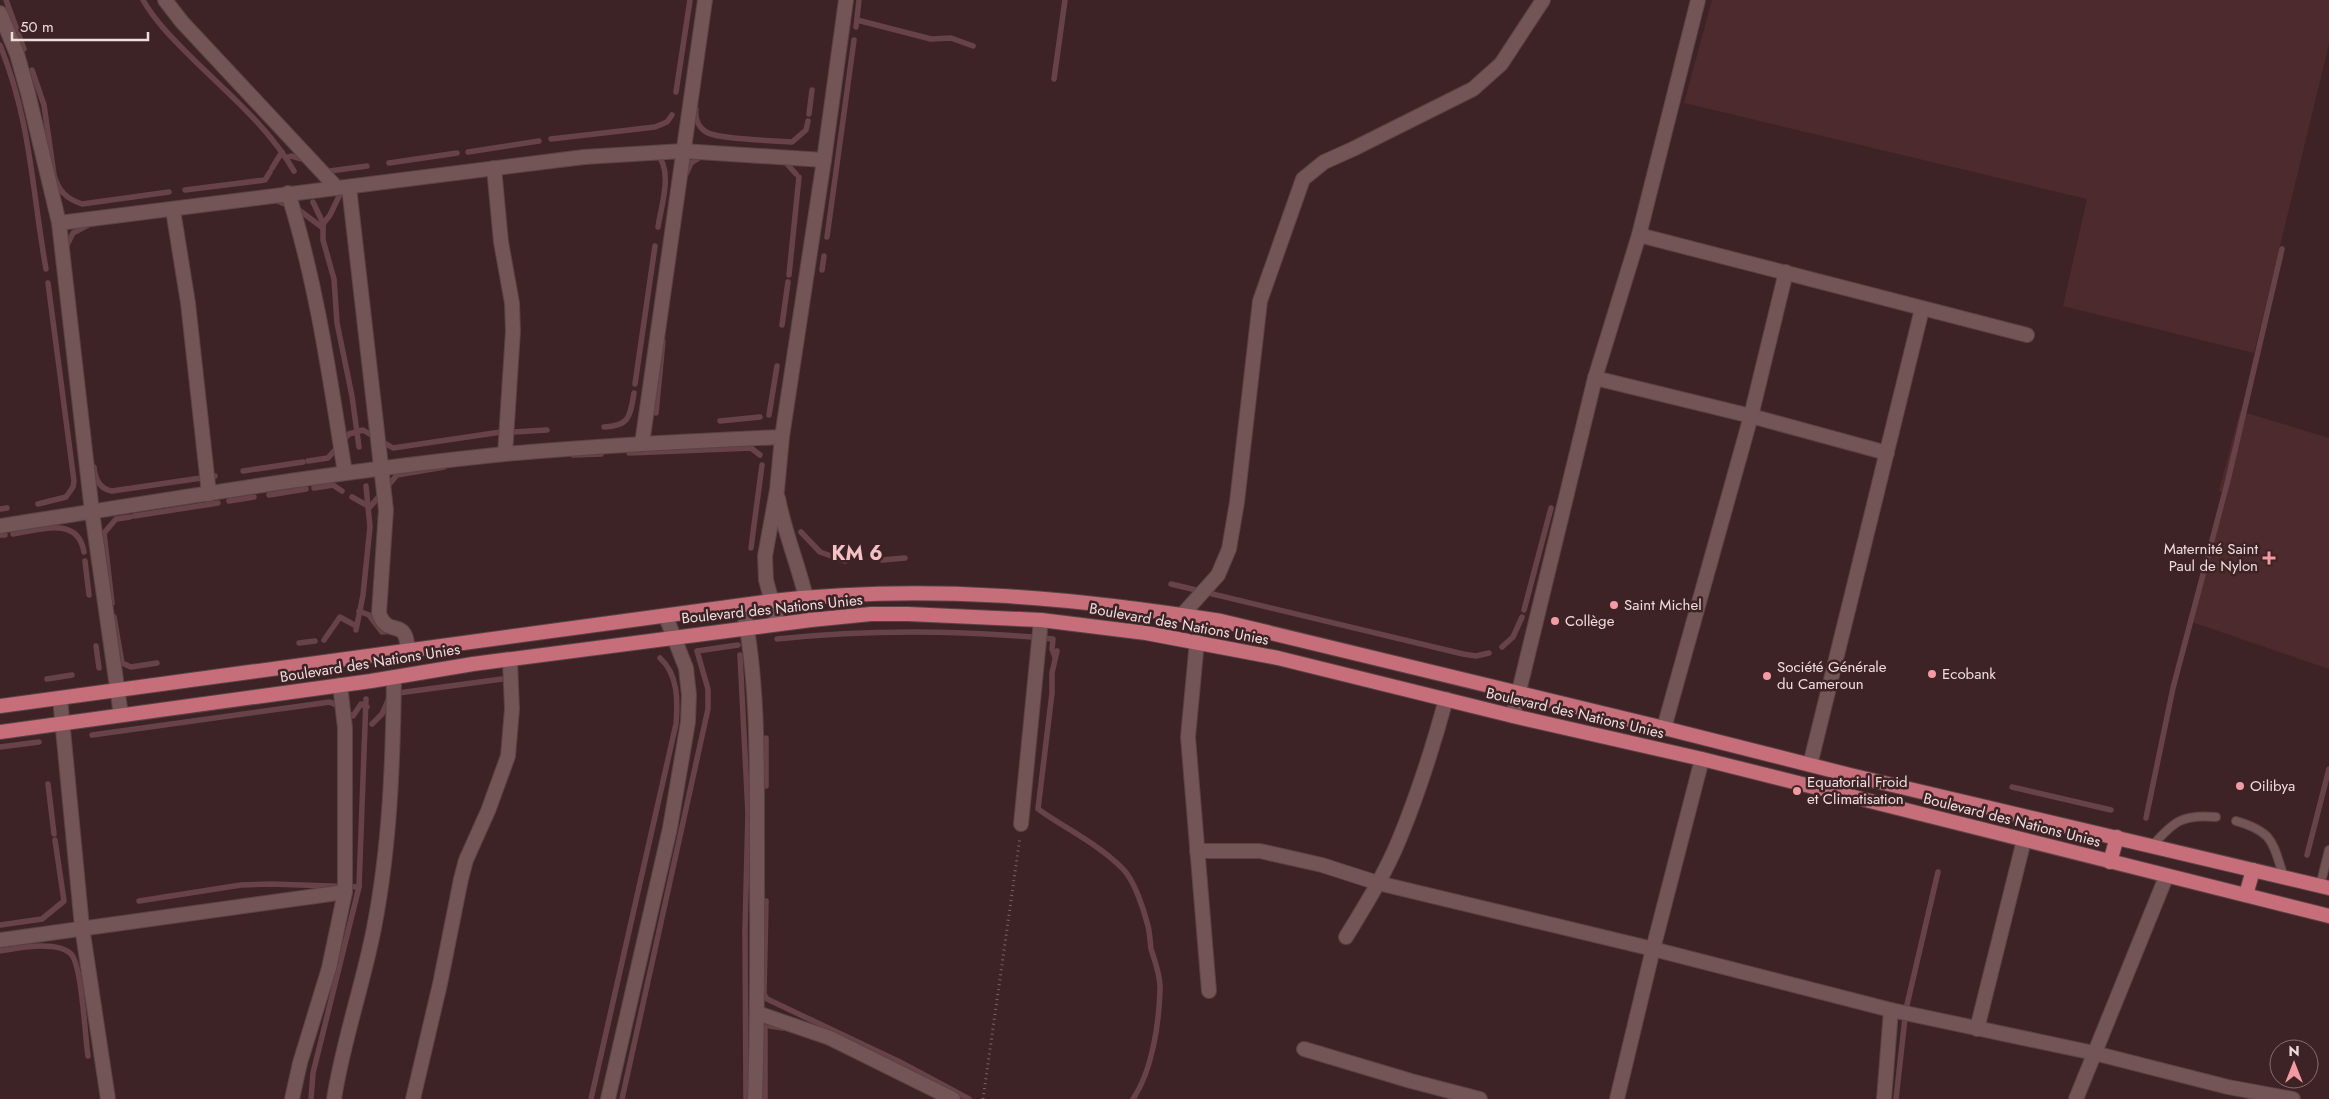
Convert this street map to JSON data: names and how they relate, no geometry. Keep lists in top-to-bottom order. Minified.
{"streets":{"main road":["Boulevard des Nations Unies"]},"districts":["KM 6"],"places":{"health":["Maternité Saint Paul de Nylon"],"other":["Saint Michel","Collège","Ecobank","Société Générale du Cameroun","Oilibya","Equatorial Froid et Climatisation"]},"scale_bar":"50 m","north":"top"}
